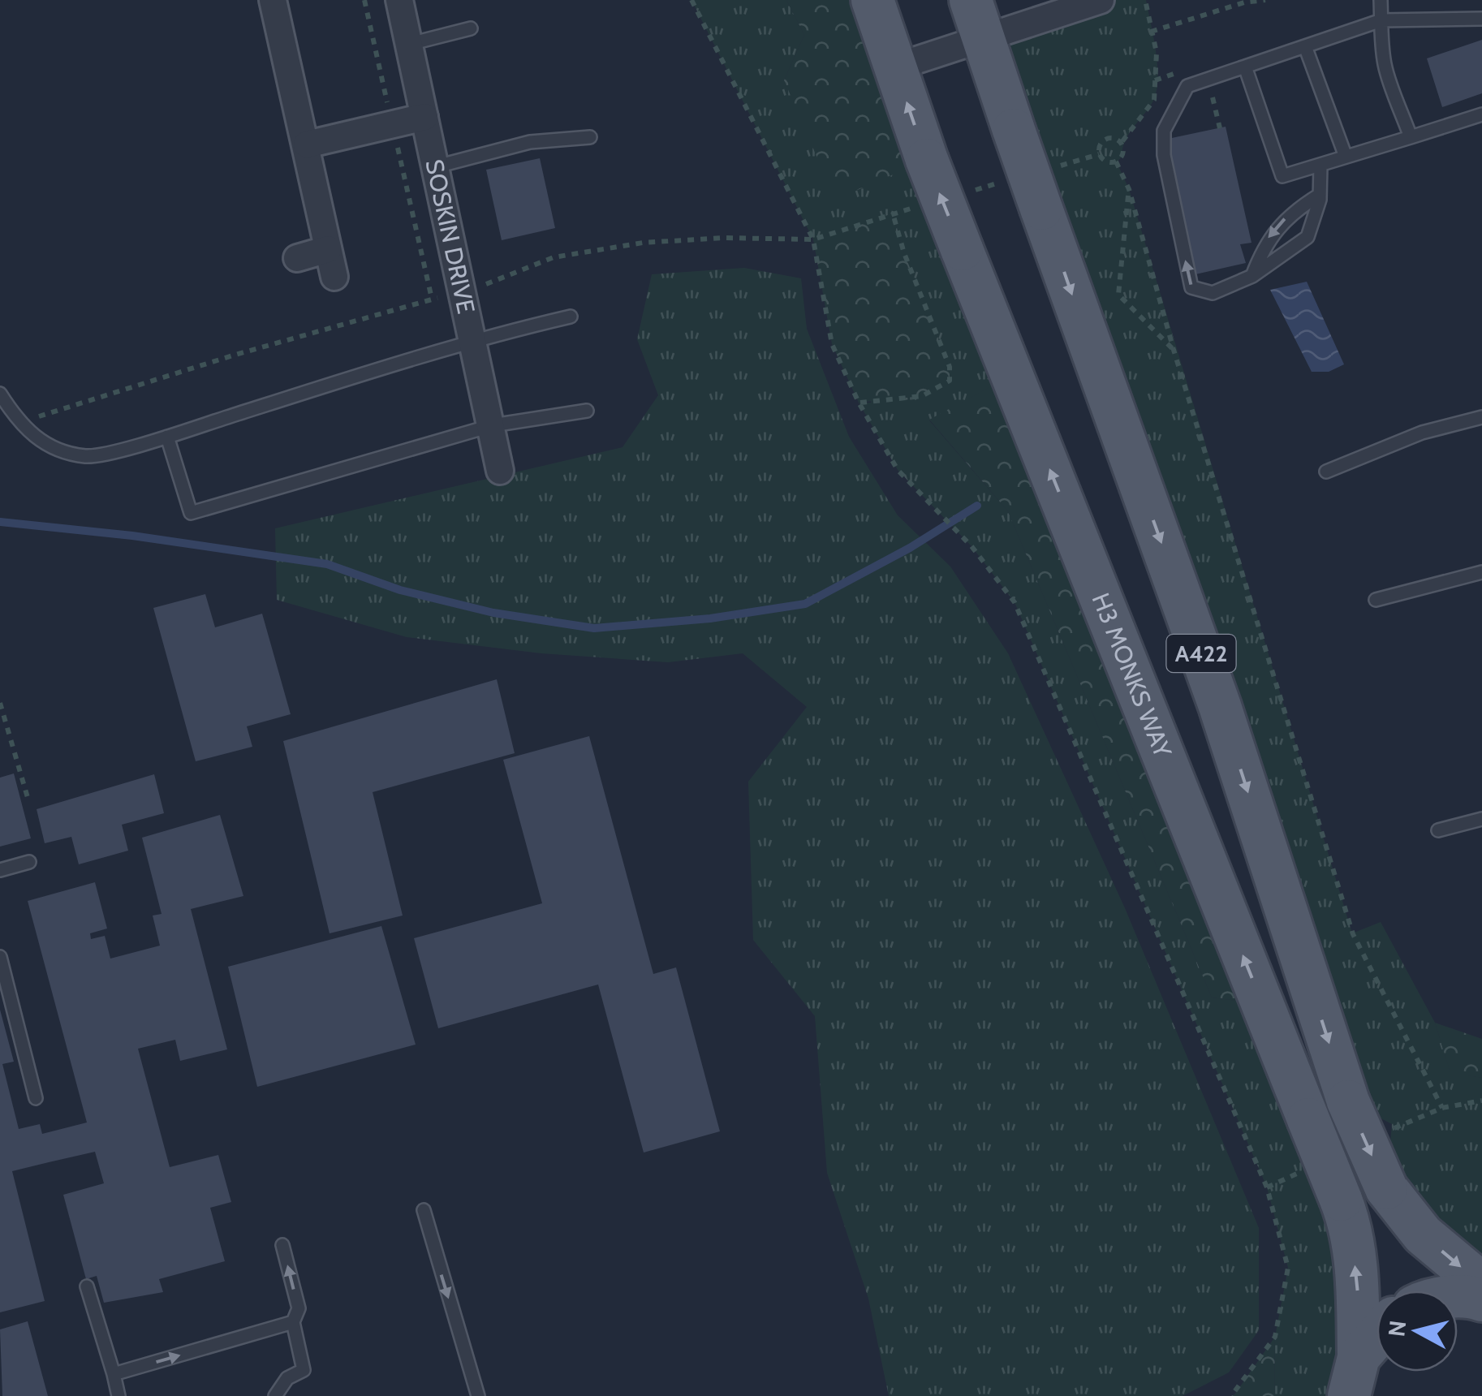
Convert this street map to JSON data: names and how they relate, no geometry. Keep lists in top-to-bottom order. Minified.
{"streets":{"main road":["A422","H3 MONKS WAY"],"street":["SOSKIN DRIVE"]},"crossings":[["A422","H3 MONKS WAY"]],"north":"left"}
